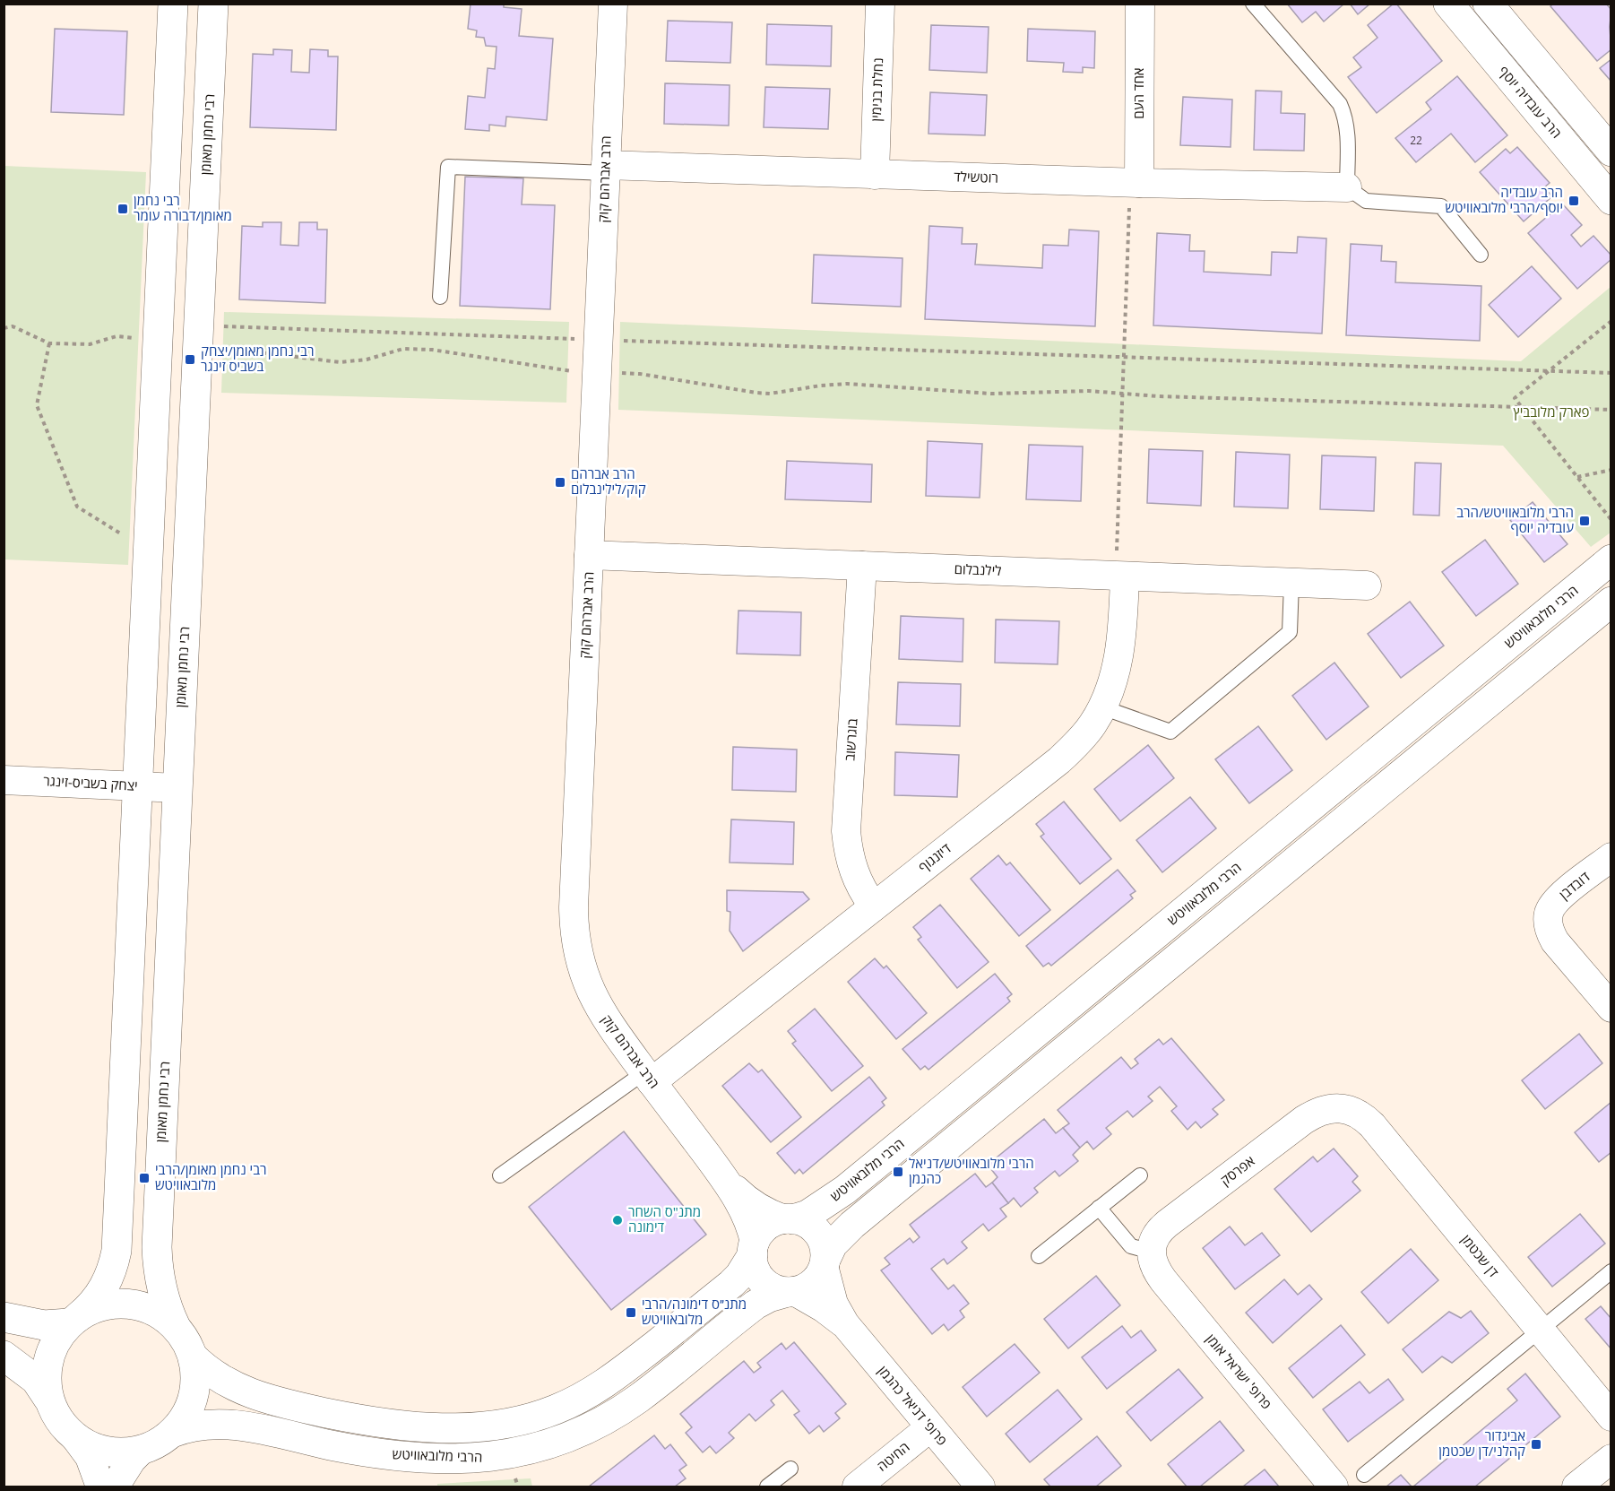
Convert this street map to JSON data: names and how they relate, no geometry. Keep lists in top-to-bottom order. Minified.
{"streets":{"main road":["הרב עובדיה יוסף","רבי נחמן מאומן","הרבי מלובאוויטש"],"street":["נחלת בנימין","אחד העם","רוטשילד","הרב אברהם קוק","לילנבלום","בוגרשוב","יצחק בשביס-זינגר","דיזנגוף","דובדבן","אפרסק","דן שכטמן","פרופ' ישראל אומן","פרופ' דניאל כהנמן","החיטה"]},"crossings":[["נחלת בנימין","רוטשילד"],["אחד העם","רוטשילד"],["רבי נחמן מאומן","הרבי מלובאוויטש"],["רבי נחמן מאומן","יצחק בשביס-זינגר"],["רוטשילד","הרב אברהם קוק"],["הרב אברהם קוק","לילנבלום"],["הרב אברהם קוק","הרבי מלובאוויטש"],["הרב אברהם קוק","דיזנגוף"],["הרב אברהם קוק","פרופ' דניאל כהנמן"],["לילנבלום","בוגרשוב"],["לילנבלום","דיזנגוף"],["הרבי מלובאוויטש","פרופ' דניאל כהנמן"],["בוגרשוב","דיזנגוף"],["אפרסק","דן שכטמן"],["אפרסק","פרופ' ישראל אומן"],["פרופ' דניאל כהנמן","החיטה"]],"parks":["פארק מלובביץ"],"places":{"transit":["הרב עובדיה יוסף/הרבי מלובאוויטש","רבי נחמן מאומן/דבורה עומר","רבי נחמן מאומן/יצחק בשביס זינגר","הרב אברהם קוק/לילינבלום","הרבי מלובאוויטש/הרב עובדיה יוסף","הרבי מלובאוויטש/דניאל כהנמן","רבי נחמן מאומן/הרבי מלובאוויטש","מתנ״ס דימונה/הרבי מלובאוויטש","אביגדור קהלני/דן שכטמן"],"other":["מתנ\"ס השחר דימונה"]},"house_numbers":["22"]}
